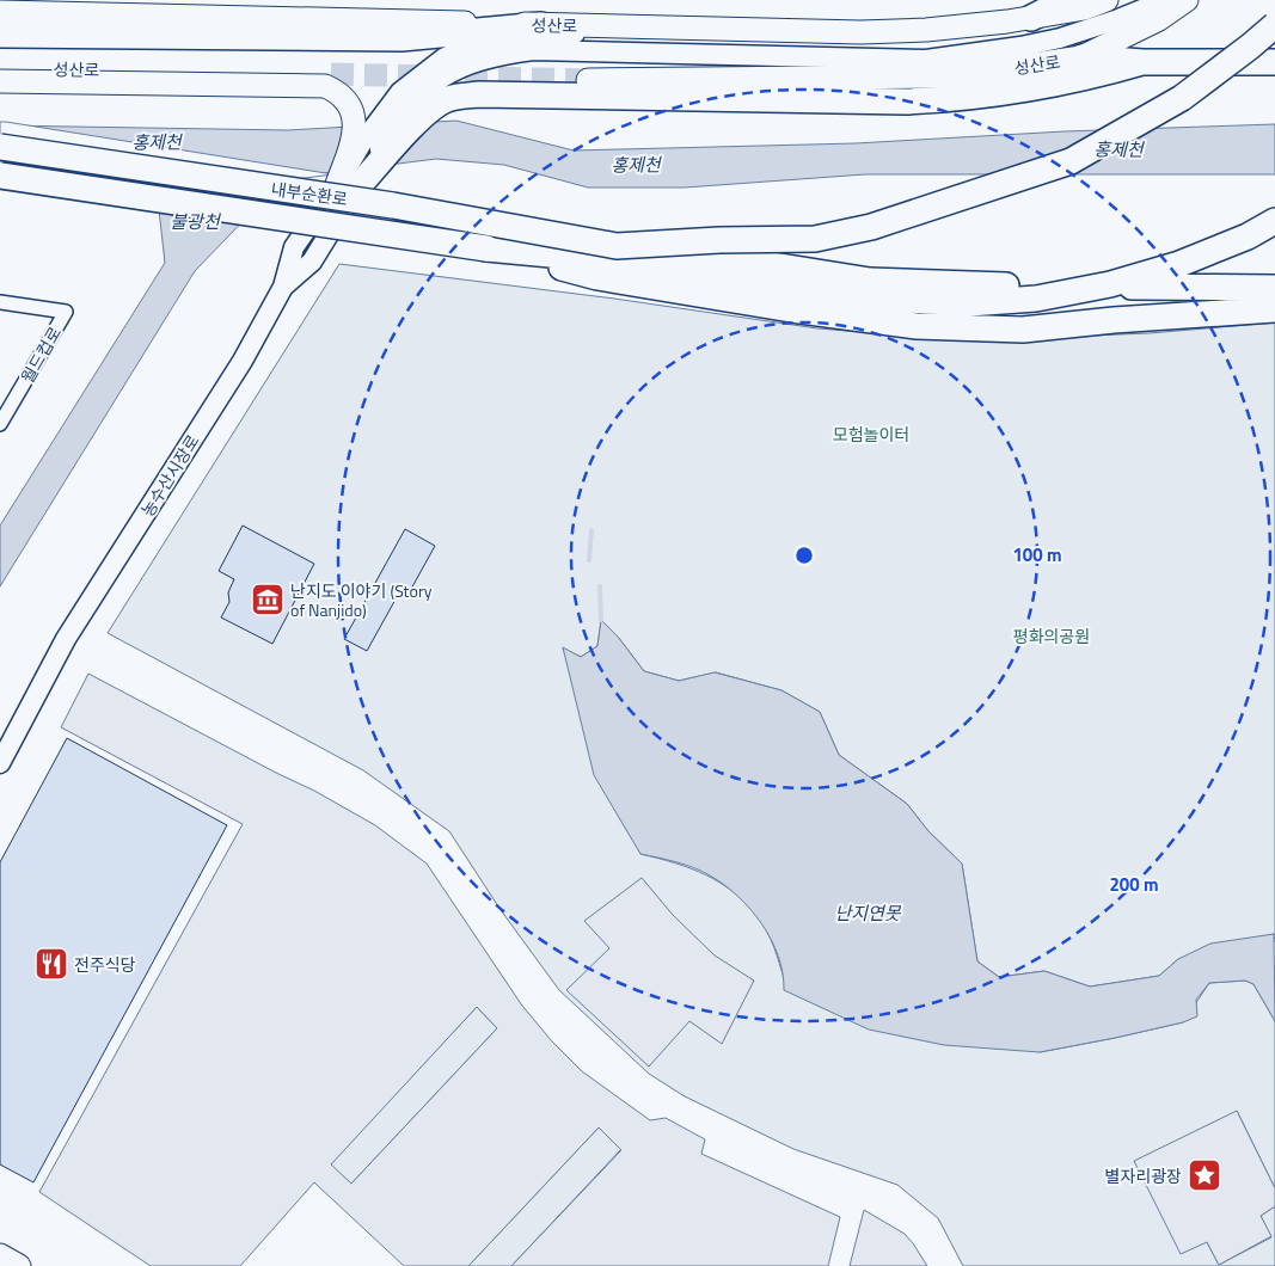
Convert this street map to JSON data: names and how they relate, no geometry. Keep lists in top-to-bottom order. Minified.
{"streets":{"highway":["내부순환로"],"main road":["성산로","농수산시장로"],"street":["월드컵로"]},"water":["홍제천","불광천","난지연못"],"parks":["모험놀이터","평화의공원"],"places":{"museum":["난지도 이야기 (Story of Nanjido)"],"restaurant":["전주식당"],"place":["별자리광장"]},"rings":["100 m","200 m"]}
